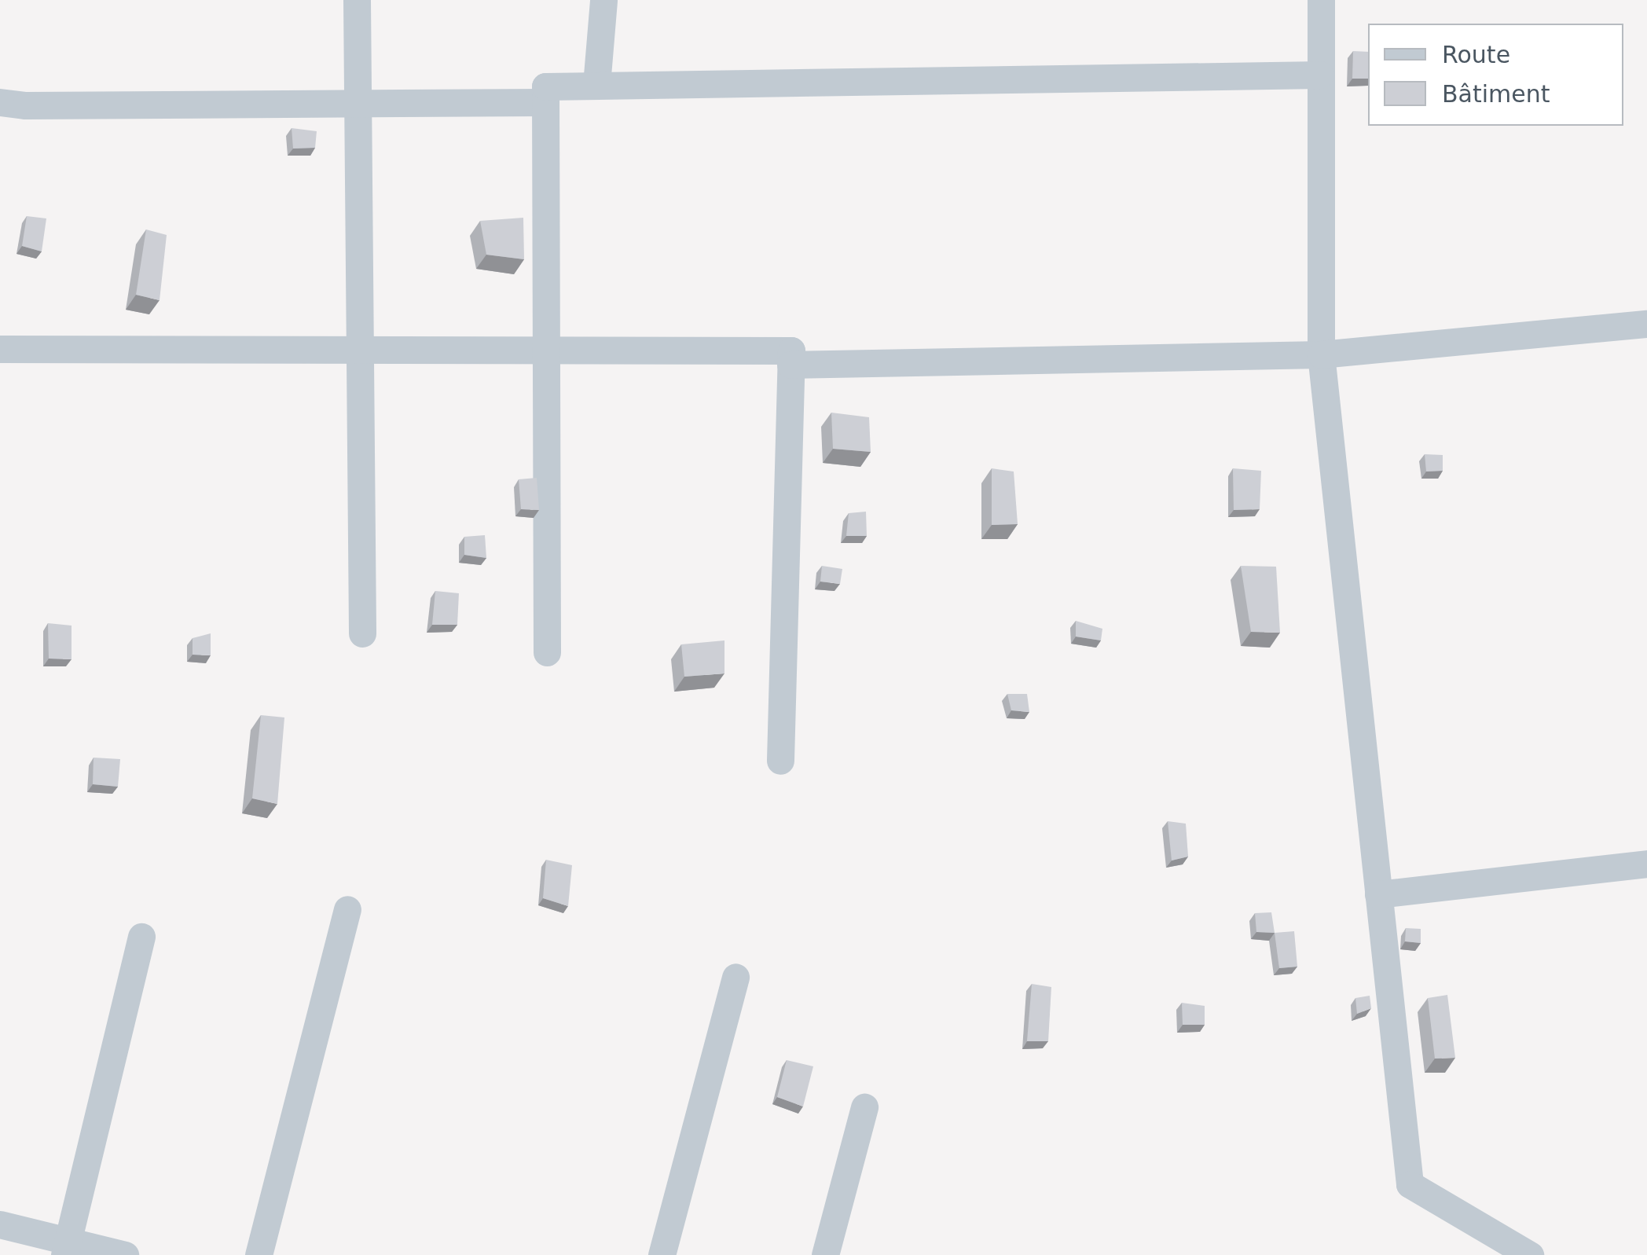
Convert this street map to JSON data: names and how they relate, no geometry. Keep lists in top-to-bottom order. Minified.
{"legend":["Route","Bâtiment"]}
